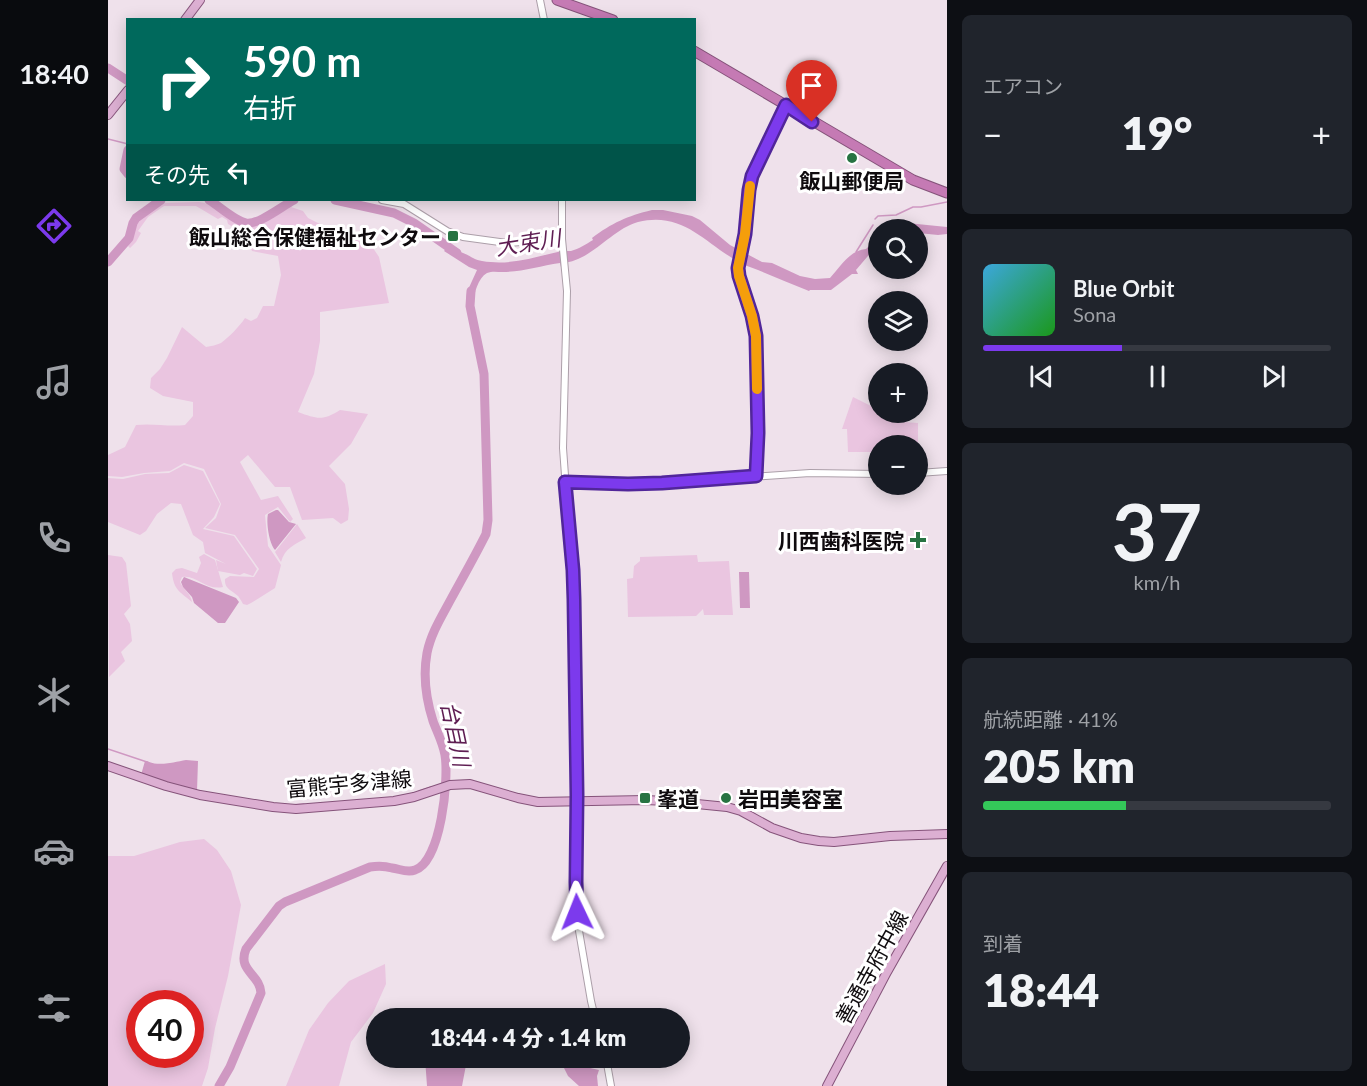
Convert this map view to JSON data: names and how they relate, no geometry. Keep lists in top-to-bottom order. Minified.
{"streets":{"main road":["富熊宇多津線","善通寺府中線"]},"water":["大束川","台目川"],"places":{"other":["飯山郵便局","岩田美容室"],"transit":["飯山総合保健福祉センター","峯道"],"health":["川西歯科医院"]},"page":{"tabs":"18:40","tile":["エアコン",["37","km/h"],["航続距離 · 41%","205 km"],["到着","18:44"]],"turn":["590 m","右折"],"heat":["−","19°","+"],"then":"その先","map_buttons":["+","−"],"song":["Blue Orbit","Sona"],"limit":"40","trip":"18:44 · 4 分 · 1.4 km"}}
